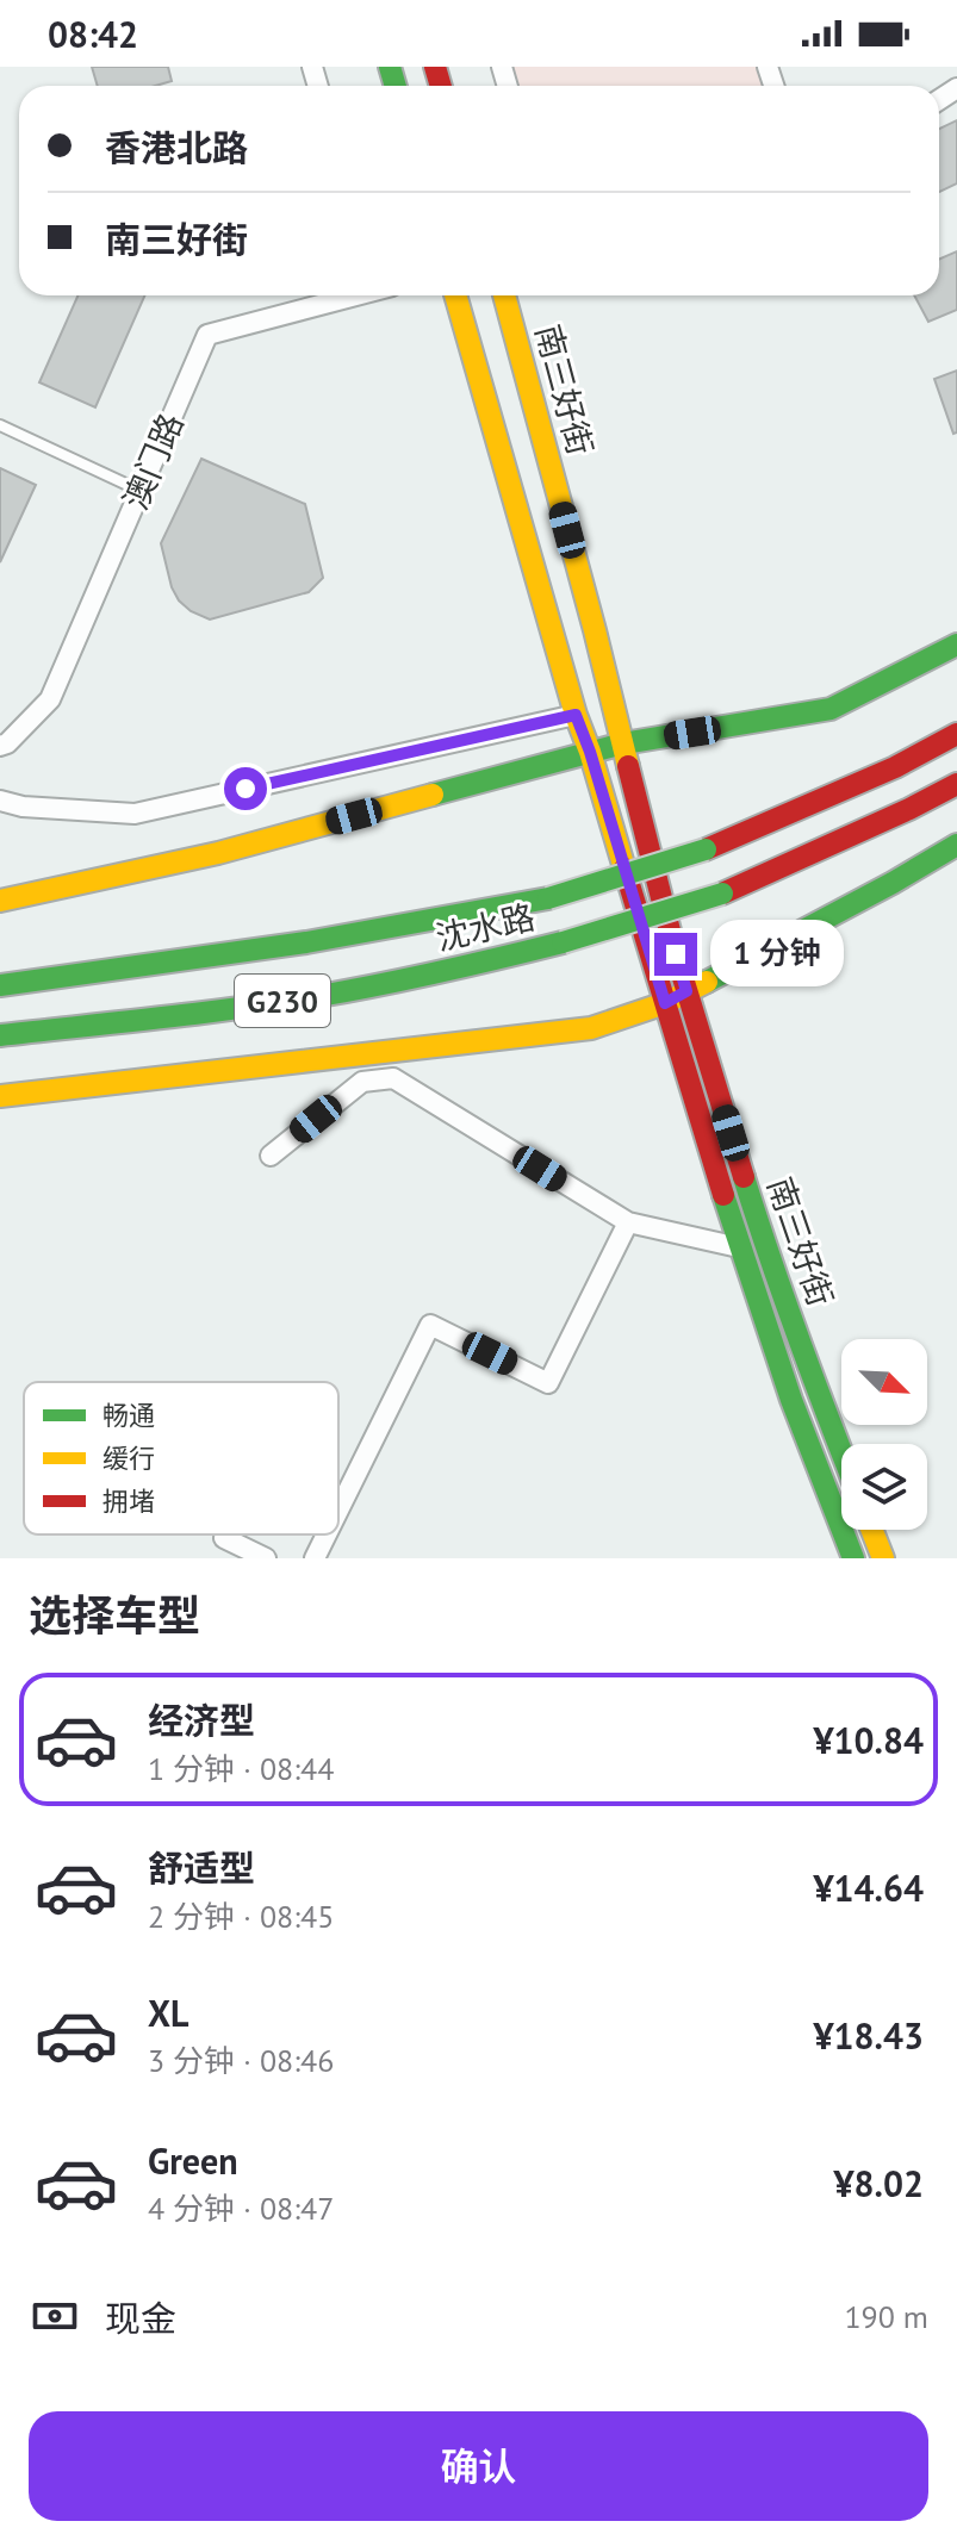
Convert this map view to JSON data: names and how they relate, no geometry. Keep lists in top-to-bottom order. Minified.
{"streets":{"main road":["南三好街","沈水路","G230"],"street":["澳门路"]},"legend":["畅通","缓行","拥堵"],"north":"bottom right","page":{"status":"08:42","banner":["香港北路","南三好街"],"bubble":"1 分钟","heading":"选择车型","list":[{"name":"经济型","note":"1 分钟 · 08:44","value":"¥10.84"},{"name":"舒适型","note":"2 分钟 · 08:45","value":"¥14.64"},{"name":"XL","note":"3 分钟 · 08:46","value":"¥18.43"},{"name":"Green","note":"4 分钟 · 08:47","value":"¥8.02"}],"pay":["现金","190 m"],"buttons":"确认"}}
